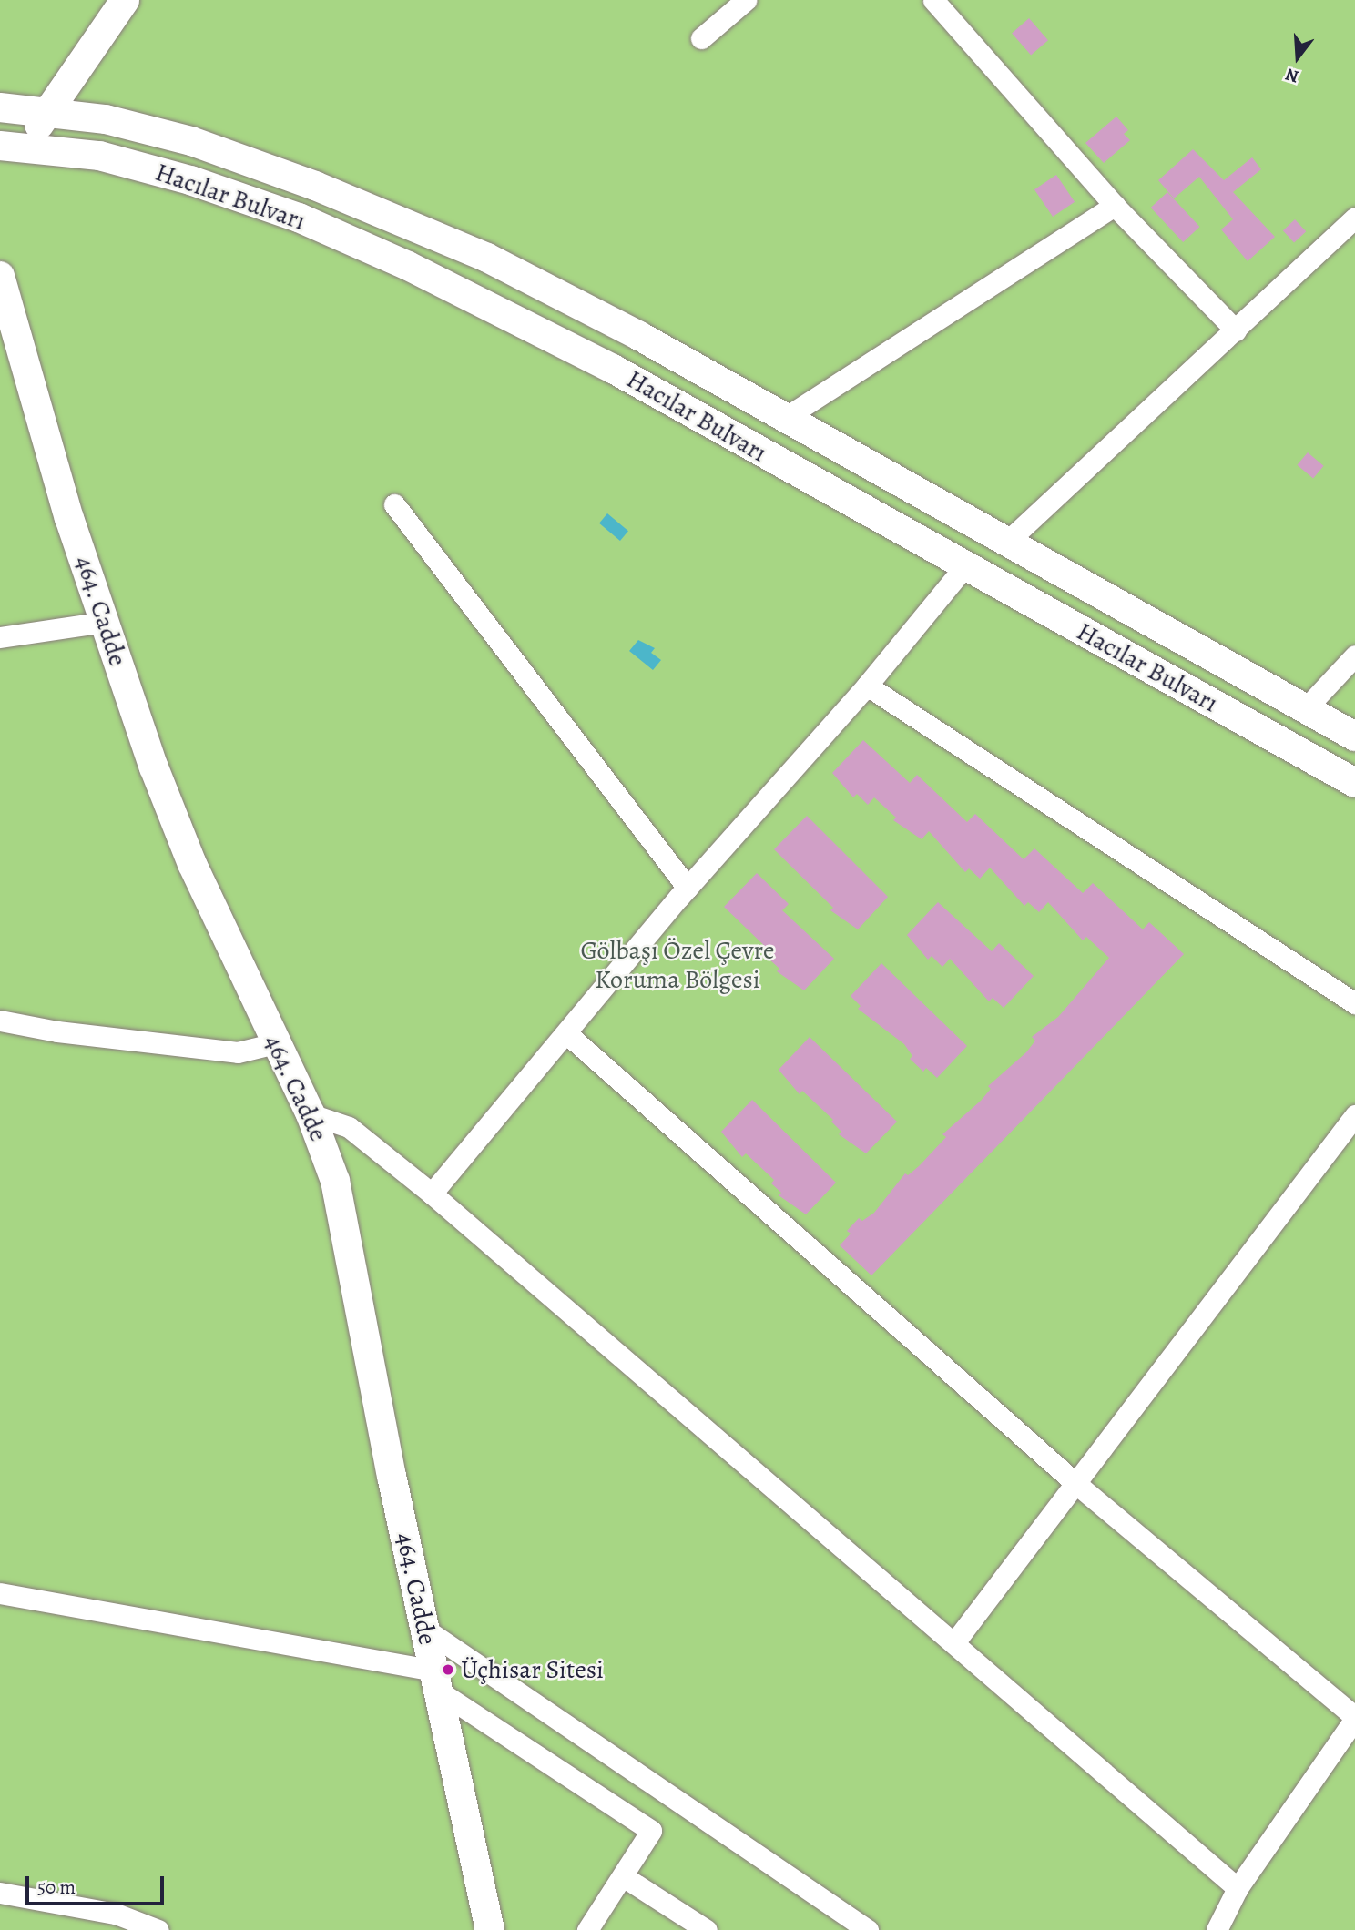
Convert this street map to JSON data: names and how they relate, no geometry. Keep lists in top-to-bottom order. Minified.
{"streets":{"main road":["Hacılar Bulvarı","464. Cadde"]},"parks":["Gölbaşı Özel Çevre Koruma Bölgesi"],"places":["Üçhisar Sitesi"],"scale_bar":"50 m","north":"bottom"}
